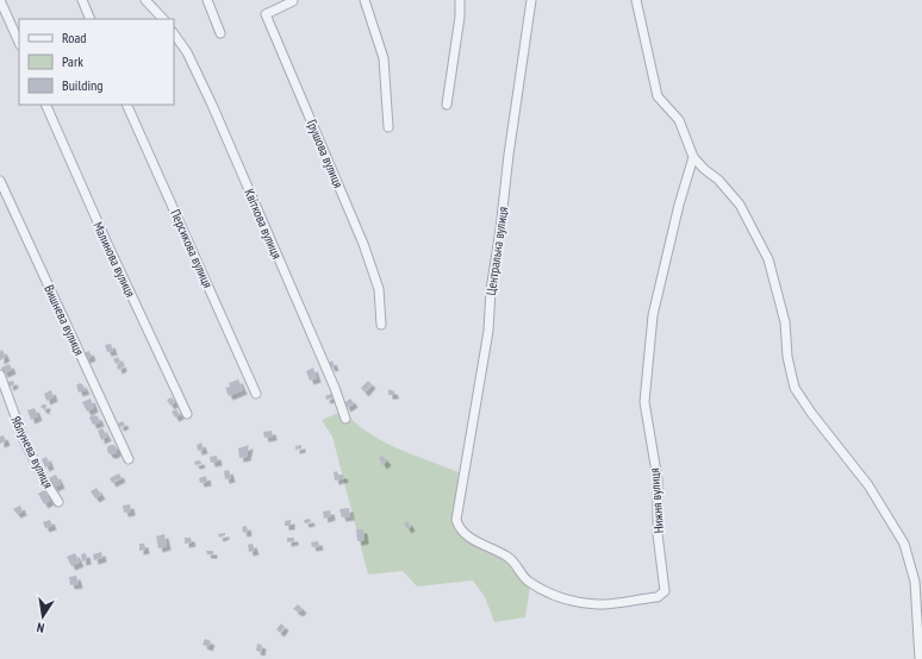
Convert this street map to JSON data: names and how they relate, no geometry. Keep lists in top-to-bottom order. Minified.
{"streets":{"street":["Грушова вулиця","Квіткова вулиця","Персикова вулиця","Центральна вулиця","Малинова вулиця","Вишнева вулиця","Яблунева вулиця","Нижня вулиця"]},"crossings":[["Центральна вулиця","Нижня вулиця"]],"legend":["Road","Park","Building"],"north":"bottom"}
